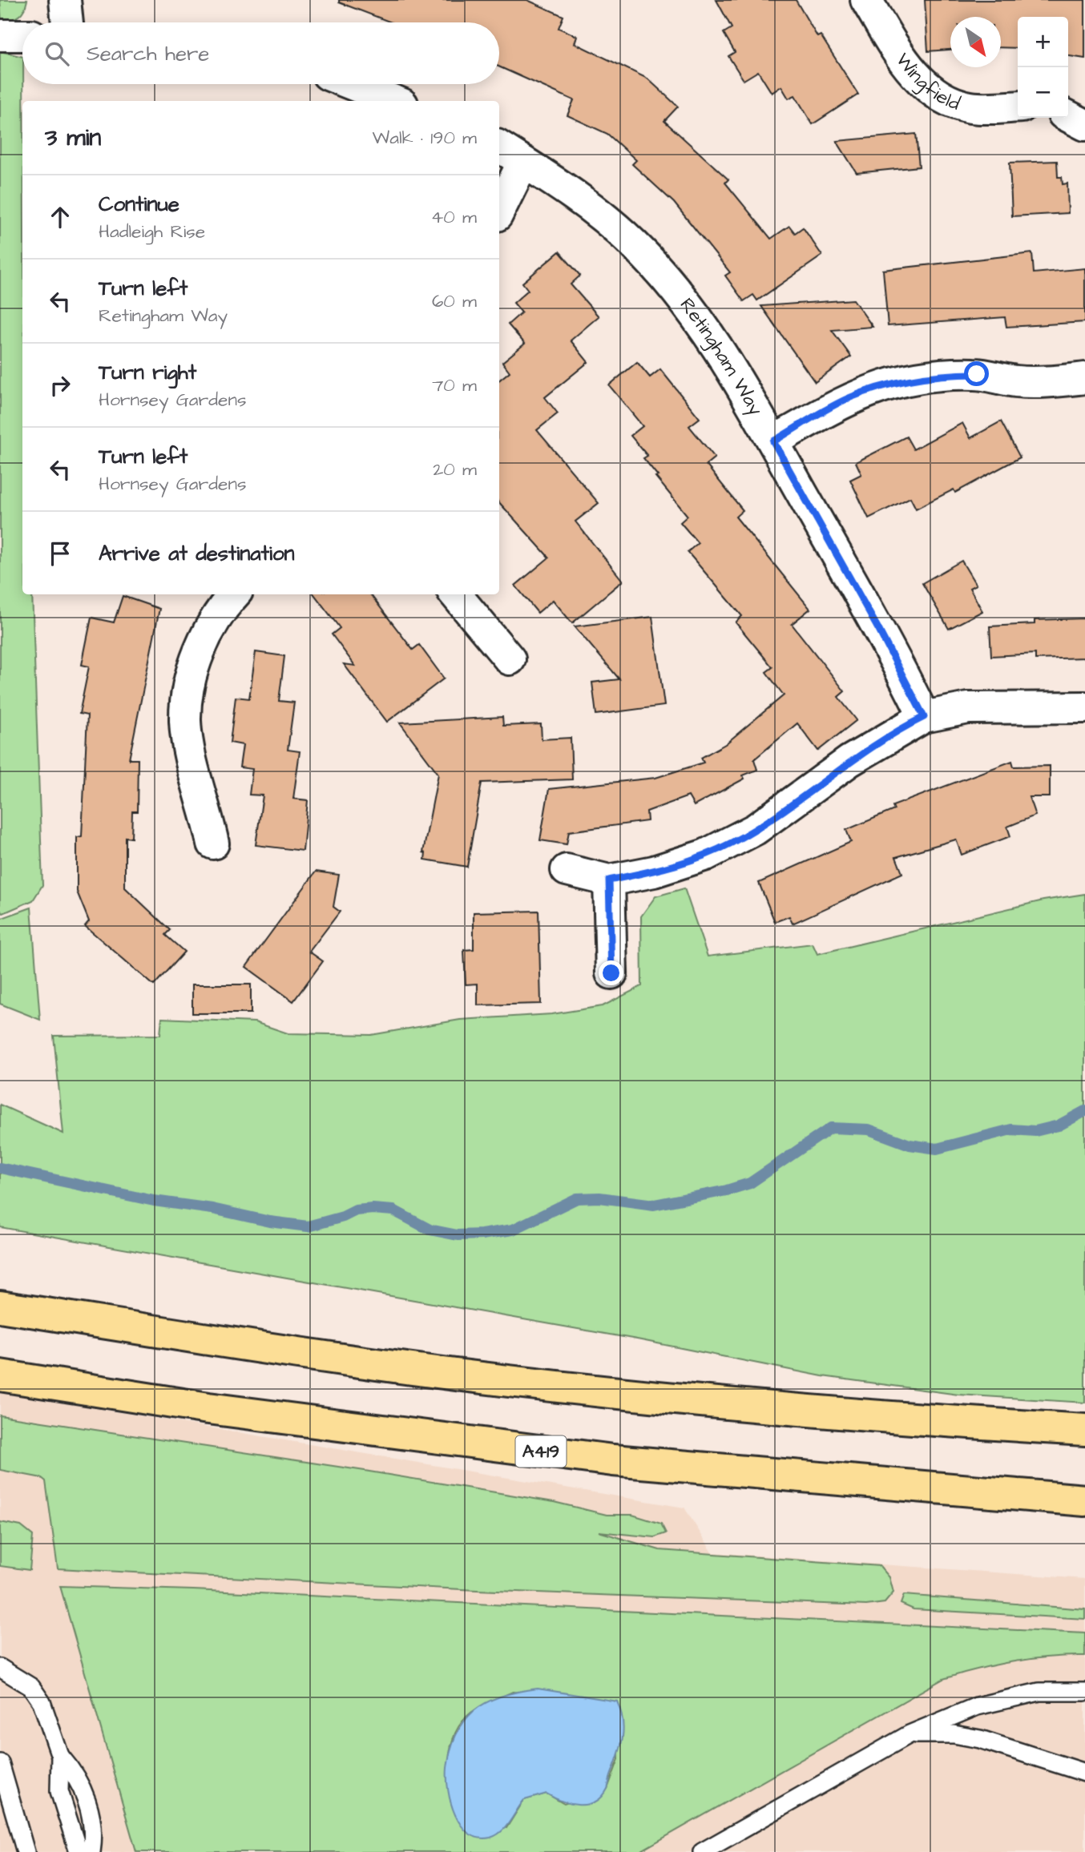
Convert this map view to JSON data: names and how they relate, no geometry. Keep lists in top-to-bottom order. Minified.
{"streets":{"highway":["A419"],"street":["Wingfield","Retingham Way"]},"north":"bottom right","page":{"map_buttons":["+","−"],"search":"Search here","heading":["3 min","Walk · 190 m"],"list":[["Continue","Hadleigh Rise","40 m"],["Turn left","Retingham Way","60 m"],["Turn right","Hornsey Gardens","70 m"],["Turn left","Hornsey Gardens","20 m"],"Arrive at destination"]}}
